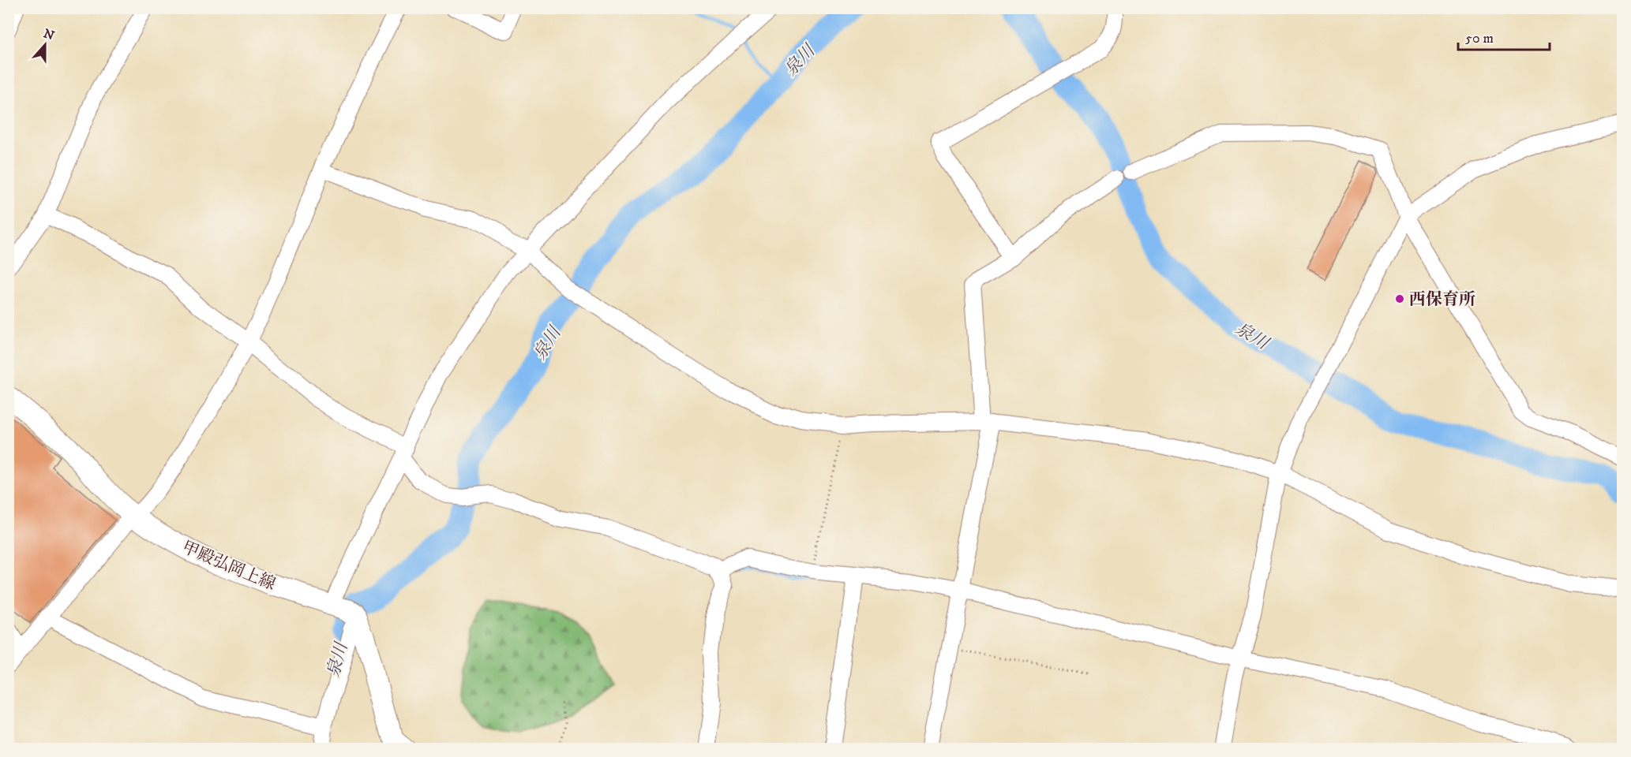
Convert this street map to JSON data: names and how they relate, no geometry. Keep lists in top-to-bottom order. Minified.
{"streets":{"main road":["甲殿弘岡上線"]},"water":["泉川"],"places":["西保育所"],"scale_bar":"50 m","north":"top"}
